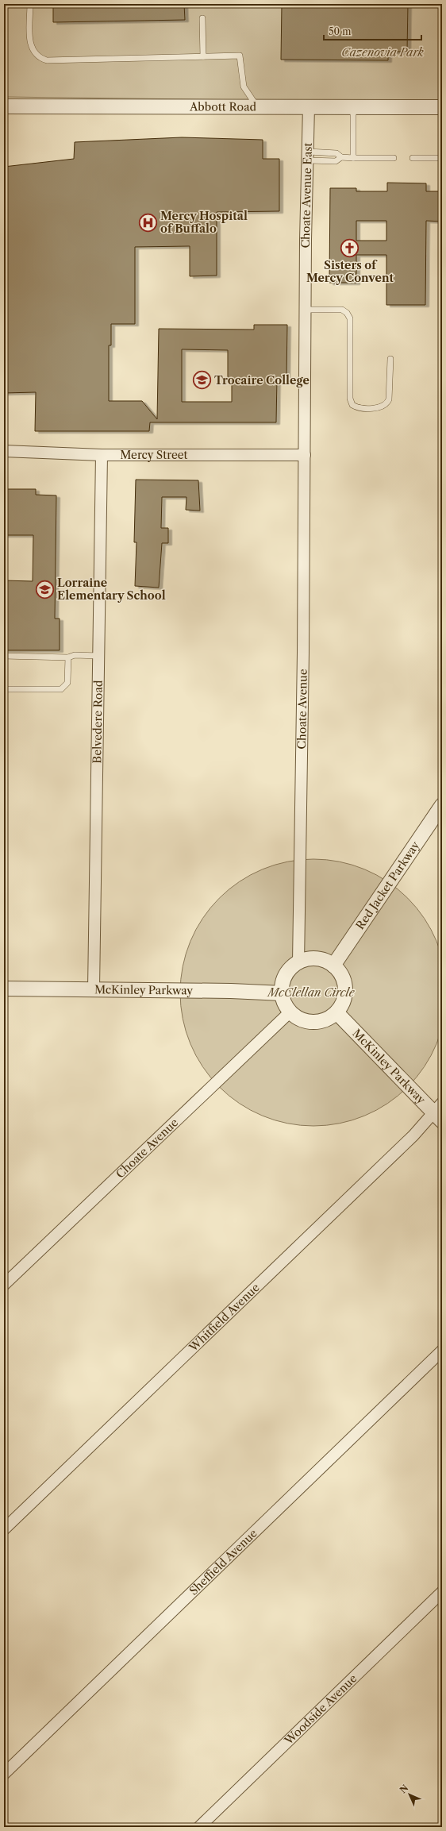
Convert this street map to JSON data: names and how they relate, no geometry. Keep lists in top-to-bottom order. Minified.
{"streets":{"street":["Abbott Road","Choate Avenue East","Mercy Street","Choate Avenue","Belvedere Road","Red Jacket Parkway","McKinley Parkway","Whitfield Avenue","Sheffield Avenue","Woodside Avenue"]},"crossings":[["Abbott Road","Choate Avenue East"],["Choate Avenue East","Mercy Street"],["Choate Avenue East","Choate Avenue"],["Mercy Street","Choate Avenue"],["Mercy Street","Belvedere Road"],["Choate Avenue","Red Jacket Parkway"],["Choate Avenue","McKinley Parkway"],["Belvedere Road","McKinley Parkway"],["Red Jacket Parkway","McKinley Parkway"],["McKinley Parkway","Whitfield Avenue"]],"parks":["Cazenovia Park","McClellan Circle"],"places":{"hospital":["Mercy Hospital of Buffalo"],"church":["Sisters of Mercy Convent"],"school or university":["Trocaire College","Lorraine Elementary School"]},"scale_bar":"50 m","north":"top left"}
